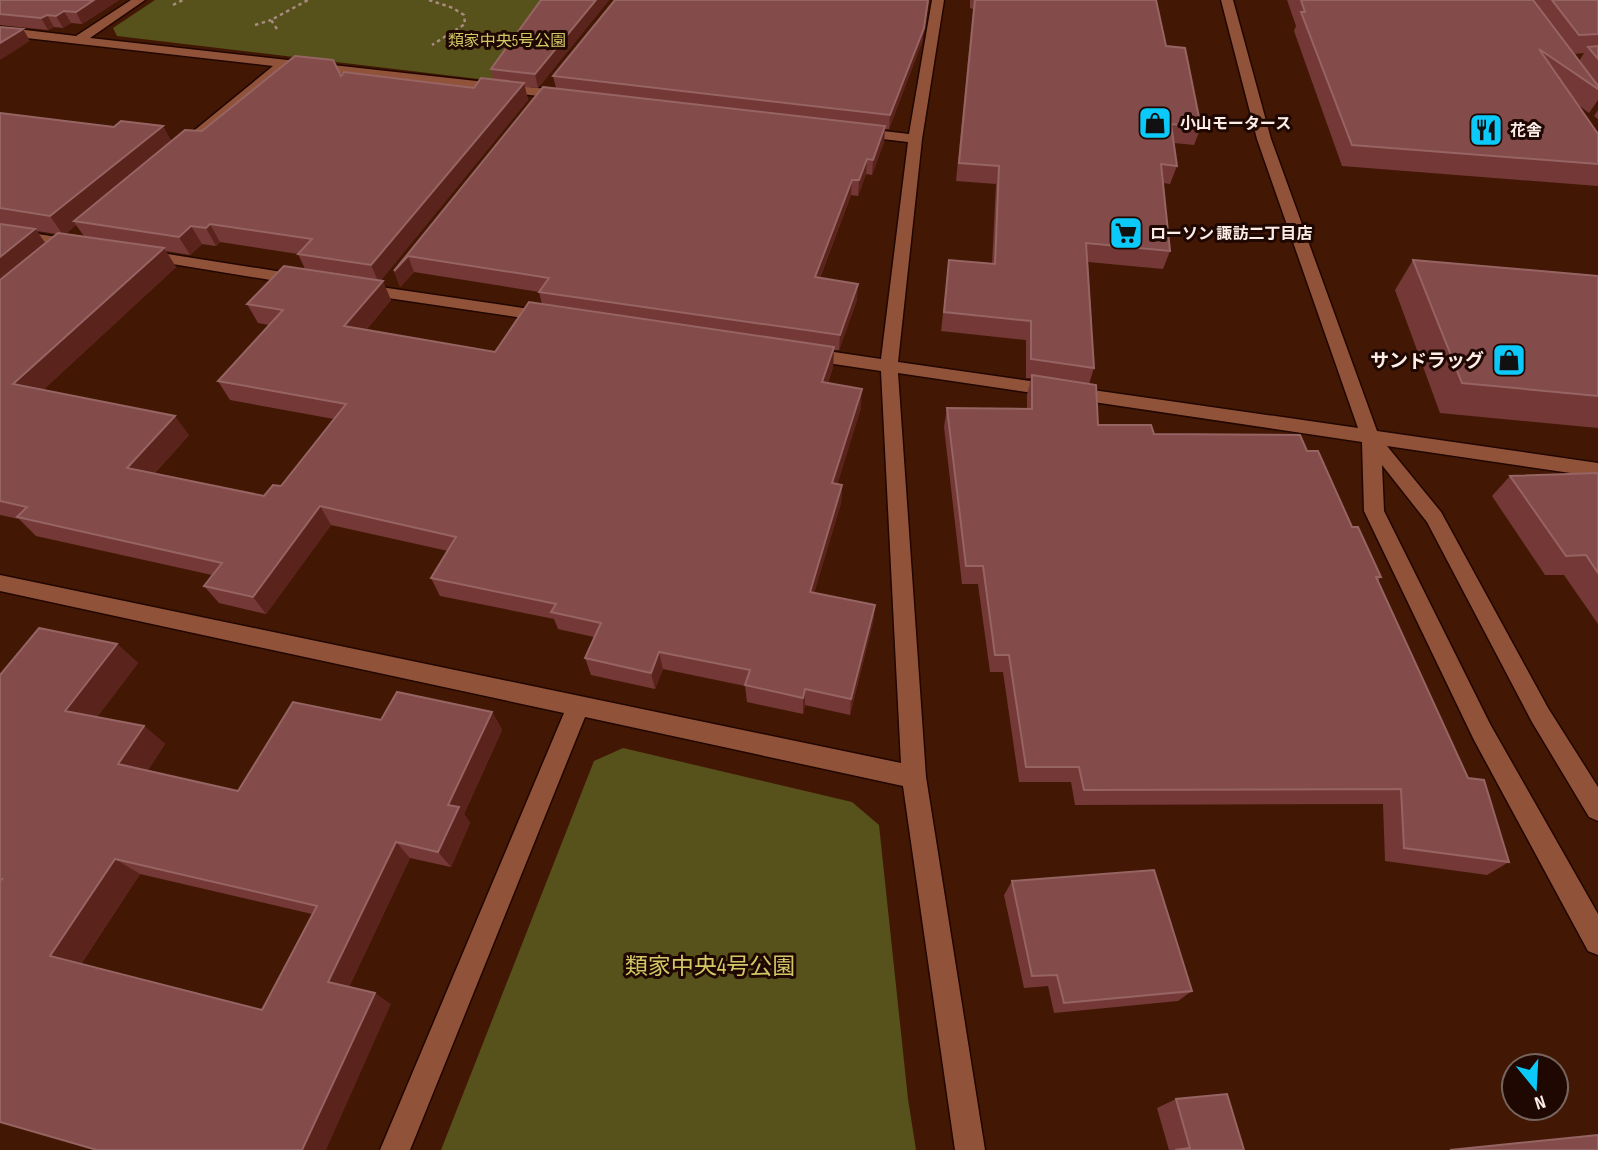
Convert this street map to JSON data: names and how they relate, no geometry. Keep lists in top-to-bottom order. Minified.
{"parks":["類家中央5号公園","類家中央4号公園"],"places":{"shop":["小山モータース","サンドラッグ"],"restaurant":["花舎"],"supermarket":["ローソン 諏訪二丁目店"]},"north":"bottom"}
